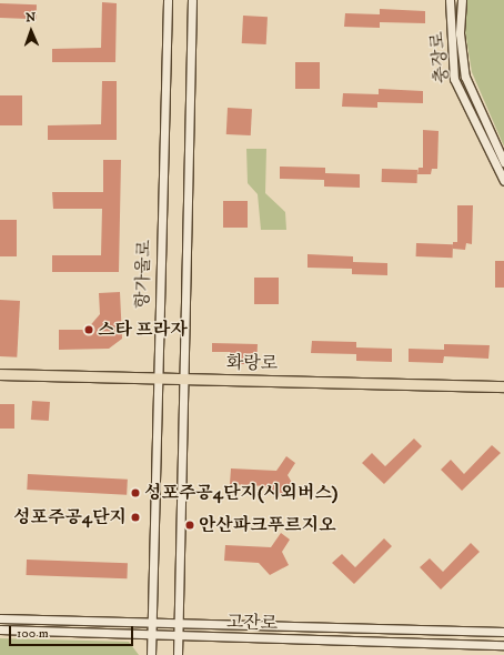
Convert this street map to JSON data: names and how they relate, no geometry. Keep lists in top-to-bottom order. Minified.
{"streets":{"main road":["화랑로"],"street":["충장로","항가울로","고잔로"]},"crossings":[["항가울로","화랑로"],["항가울로","고잔로"]],"places":["스타 프라자","성포주공4단지(시외버스)","성포주공4단지","안산파크푸르지오"],"scale_bar":"100 m","north":"top"}
